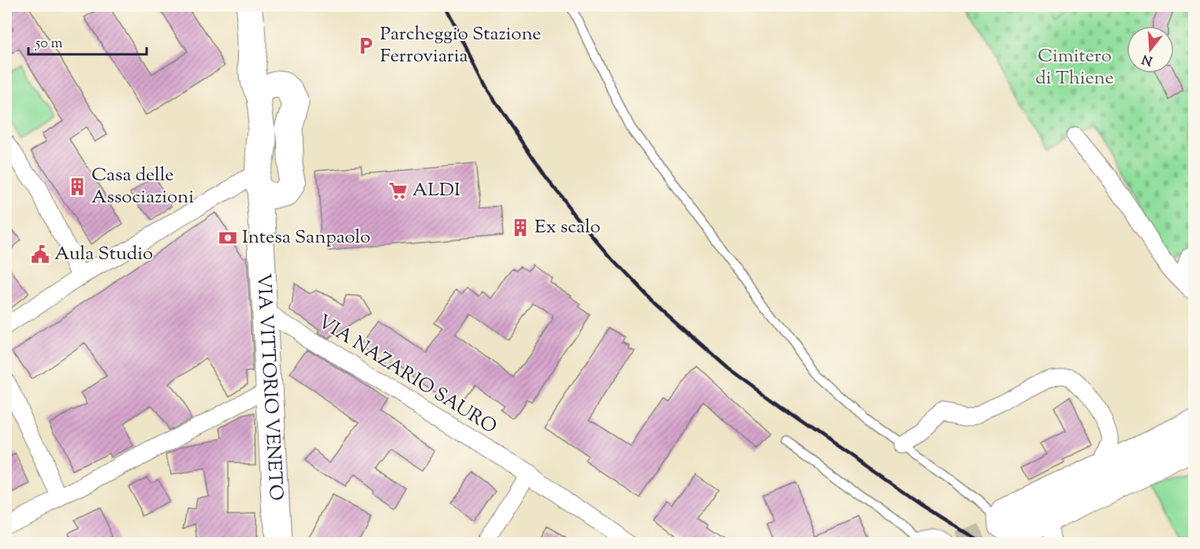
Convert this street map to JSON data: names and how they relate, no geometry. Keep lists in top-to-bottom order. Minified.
{"streets":{"main road":["VIA VITTORIO VENETO"],"street":["VIA NAZARIO SAURO"]},"crossings":[["VIA NAZARIO SAURO","VIA VITTORIO VENETO"]],"parks":["Cimitero di Thiene"],"places":{"parking":["Parcheggio Stazione Ferroviaria"],"building":["Casa delle Associazioni","Ex scalo"],"supermarket":["ALDI"],"bank":["Intesa Sanpaolo"],"public building":["Aula Studio"]},"scale_bar":"50 m","north":"bottom"}
